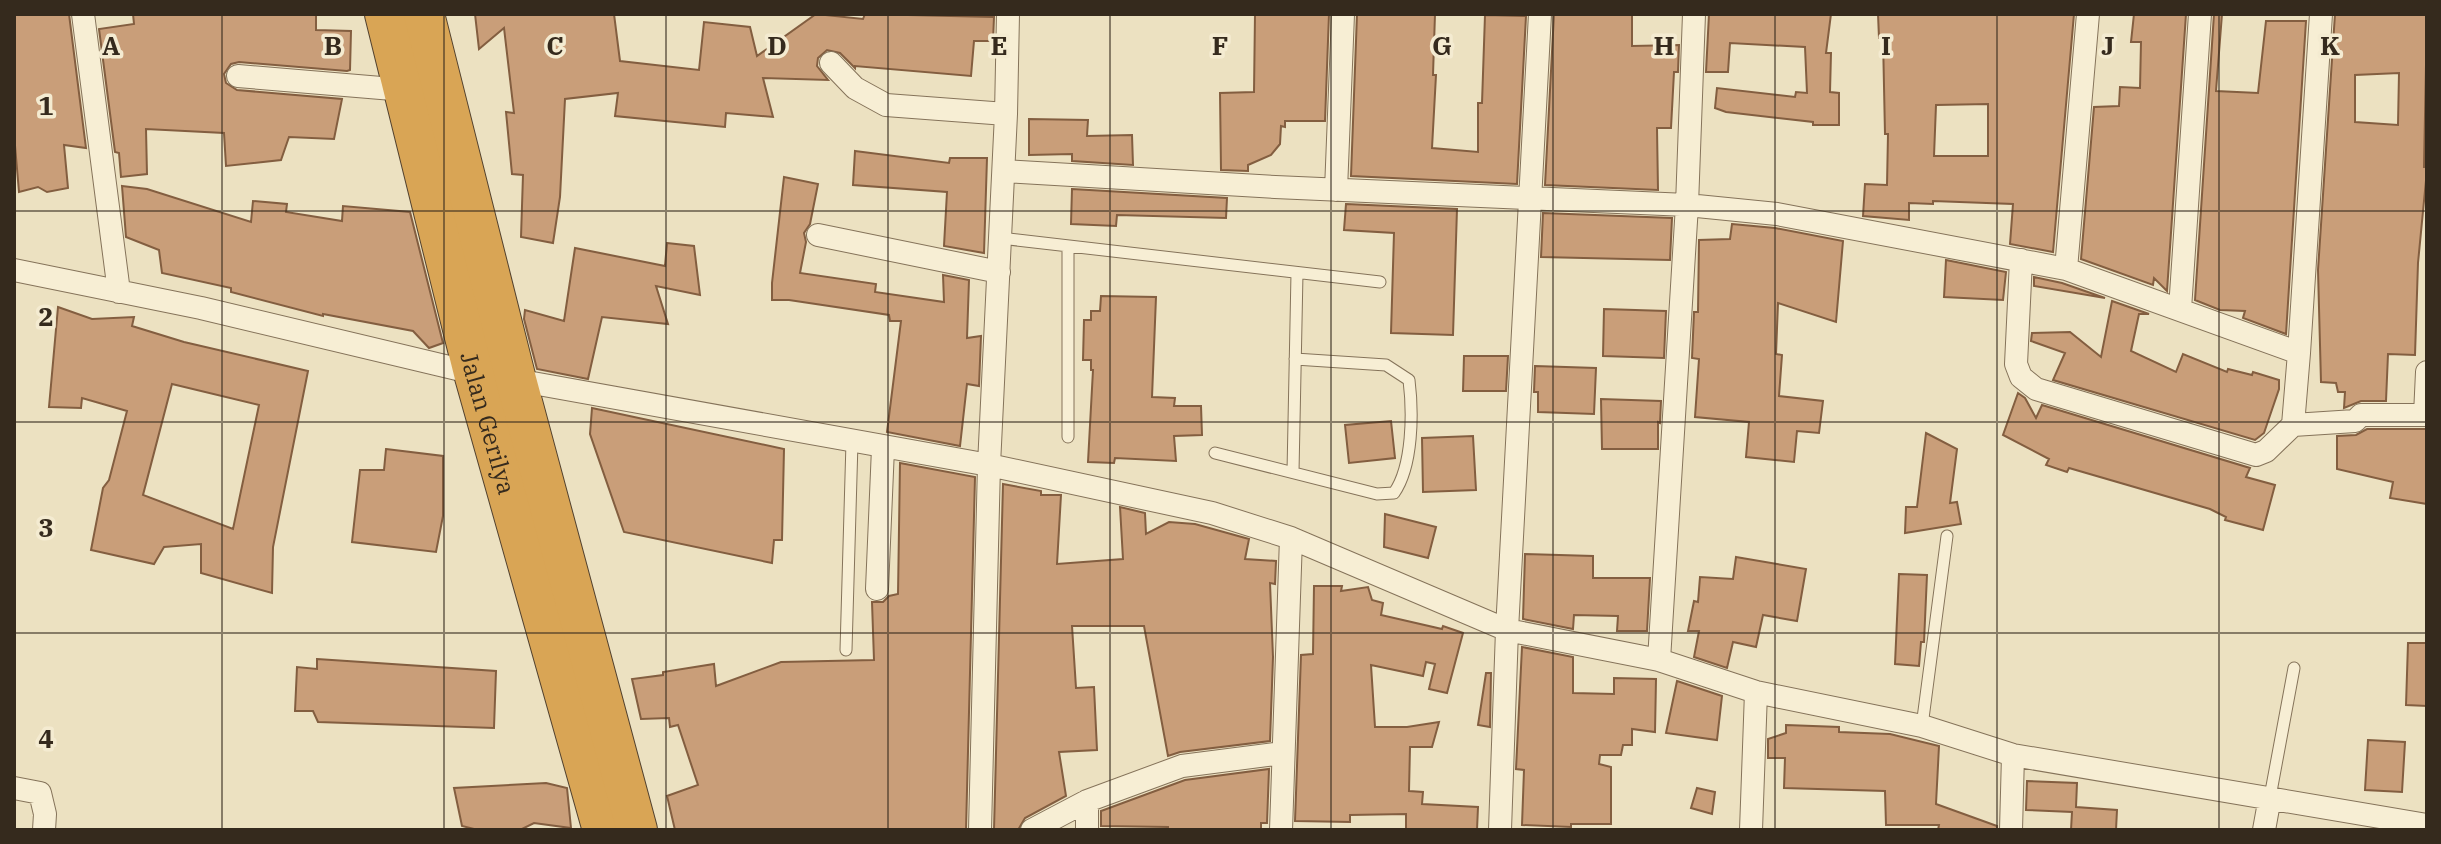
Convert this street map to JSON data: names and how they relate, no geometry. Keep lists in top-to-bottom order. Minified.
{"streets":{"highway":["Jalan Gerilya"]},"grid":{"columns":["A","B","C","D","E","F","G","H","I","J","K"],"rows":["1","2","3","4"]}}
